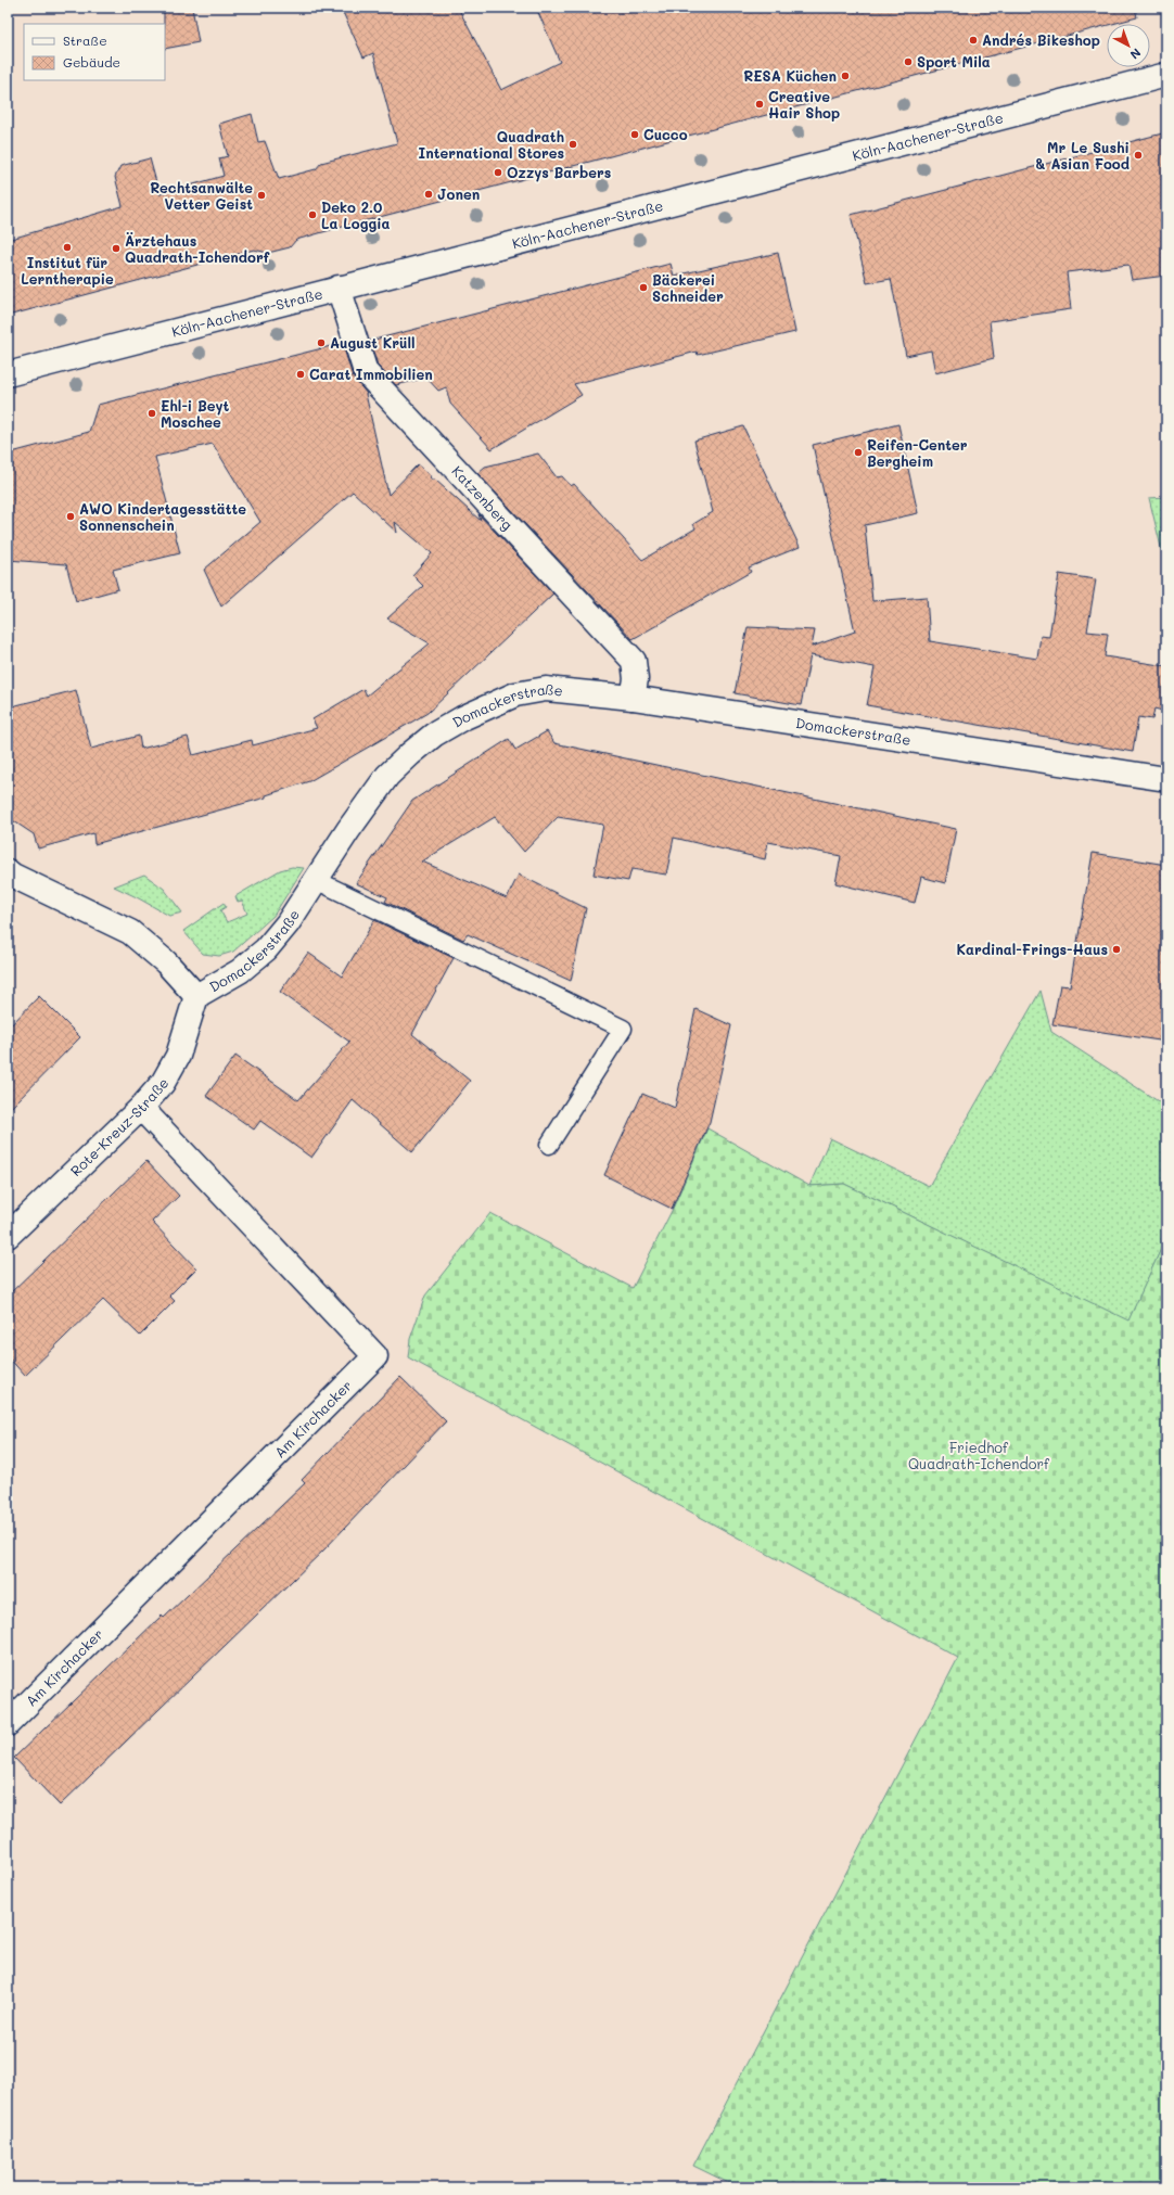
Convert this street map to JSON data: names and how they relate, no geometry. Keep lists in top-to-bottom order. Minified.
{"streets":{"street":["Köln-Aachener-Straße","Katzenberg","Domackerstraße","Rote-Kreuz-Straße","Am Kirchacker"]},"crossings":[["Köln-Aachener-Straße","Katzenberg"],["Katzenberg","Domackerstraße"],["Domackerstraße","Rote-Kreuz-Straße"],["Rote-Kreuz-Straße","Am Kirchacker"]],"parks":["Friedhof Quadrath-Ichendorf"],"places":["Andrés Bikeshop","Sport Mila","RESA Küchen","Creative Hair Shop","Cucco","Quadrath International Stores","Mr Le Sushi & Asian Food","Ozzys Barbers","Jonen","Rechtsanwälte Vetter Geist","Deko 2.0 La Loggia","Institut für Lerntherapie","Ärztehaus Quadrath-Ichendorf","Bäckerei Schneider","August Krüll","Carat Immobilien","Ehl-i Beyt Moschee","Reifen-Center Bergheim","AWO Kindertagesstätte Sonnenschein","Kardinal-Frings-Haus"],"legend":["Straße","Gebäude"],"north":"bottom right"}
